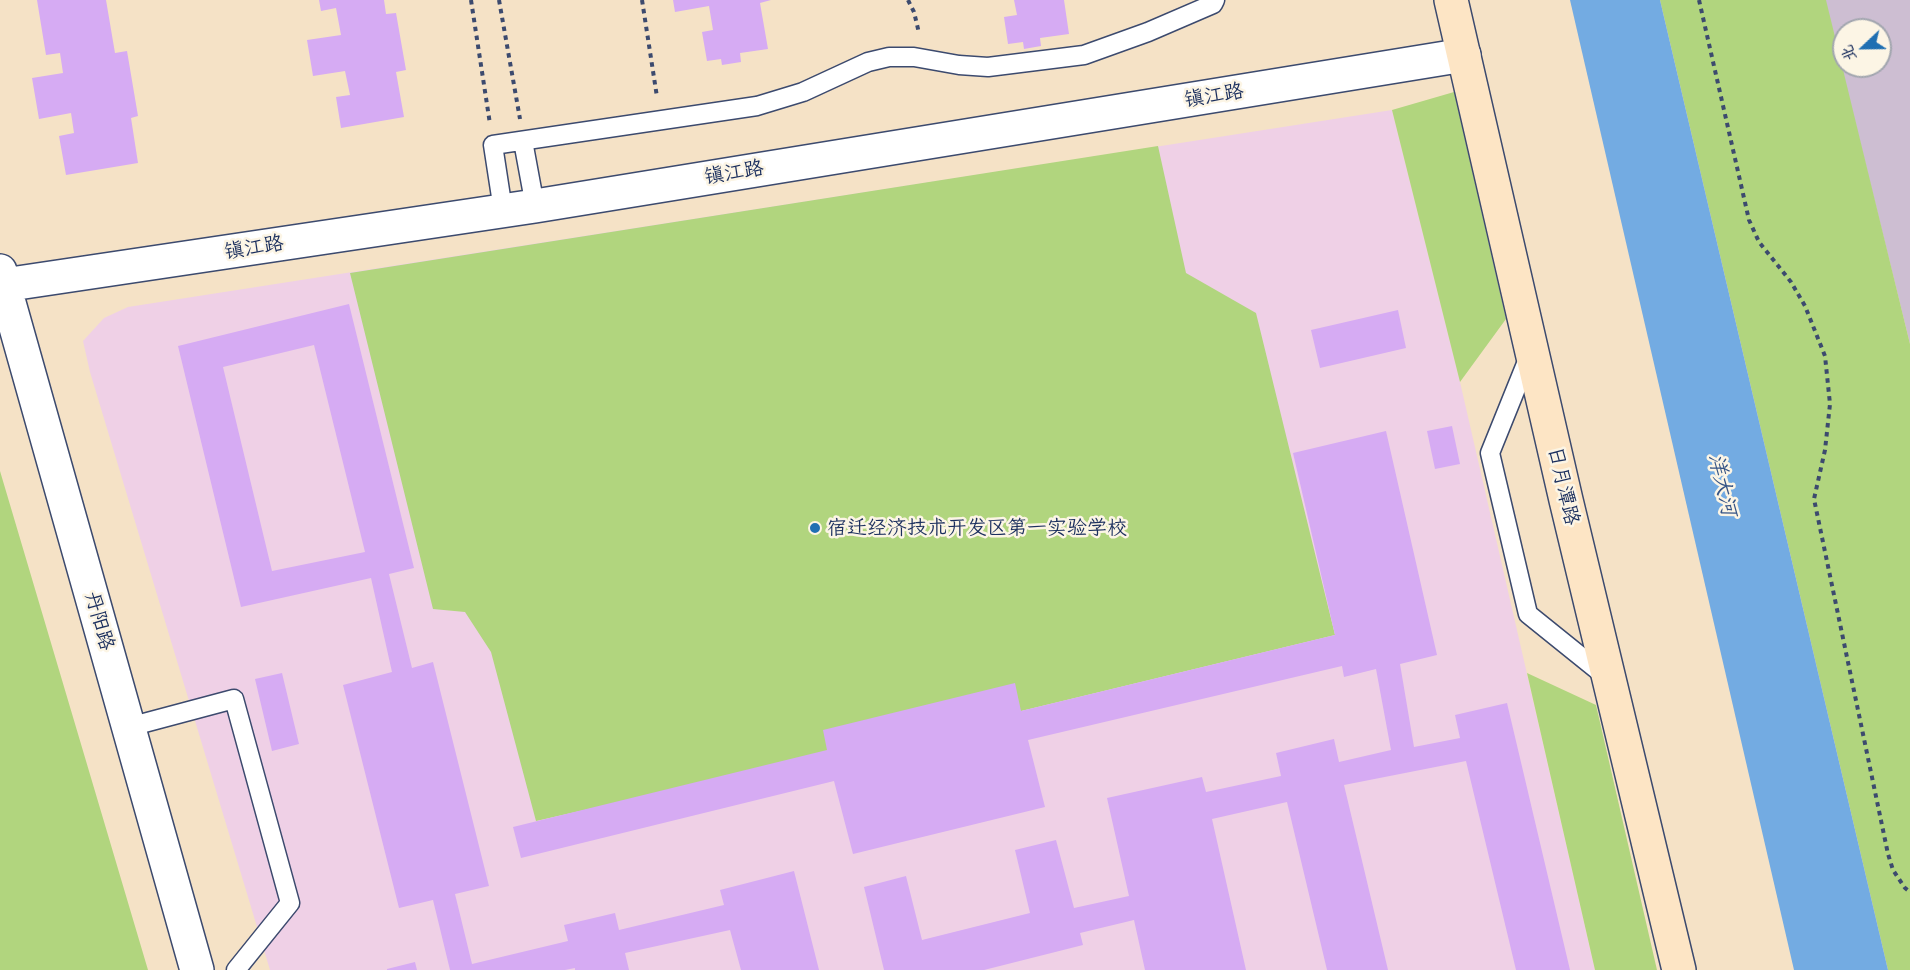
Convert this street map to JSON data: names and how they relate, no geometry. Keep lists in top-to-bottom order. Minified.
{"streets":{"street":["镇江路","日月潭路","丹阳路"]},"crossings":[["镇江路","日月潭路"],["镇江路","丹阳路"]],"water":["洋大河"],"places":["宿迁经济技术开发区第一实验学校"],"north":"left"}
